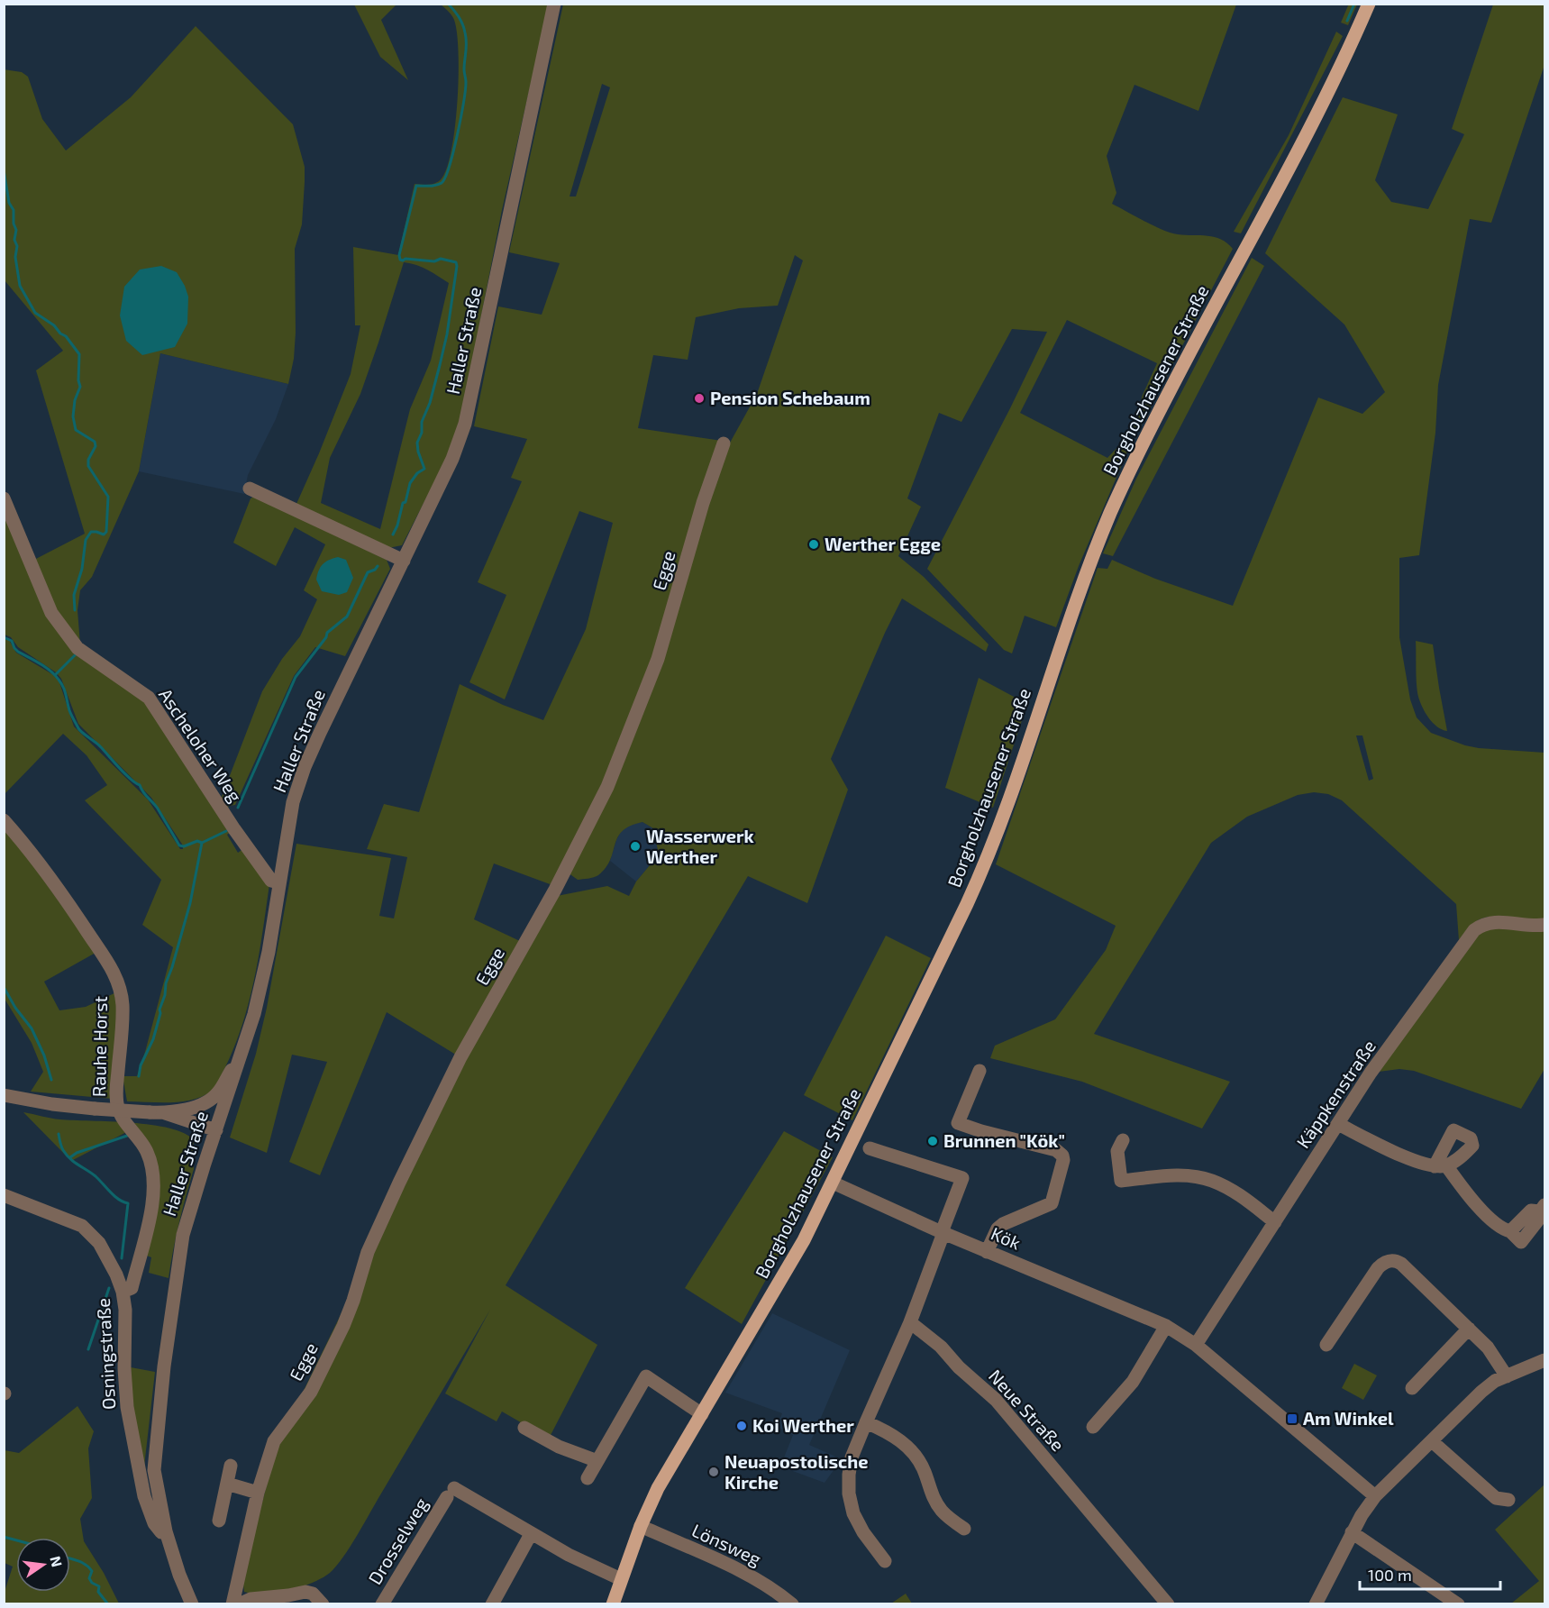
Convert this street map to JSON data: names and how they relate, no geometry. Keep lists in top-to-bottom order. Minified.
{"streets":{"main road":["Borgholzhausener Straße"],"street":["Haller Straße","Egge","Ascheloher Weg","Rauhe Horst","Käppkenstraße","Kök","Osningstraße","Neue Straße","Drosselweg","Lönsweg"]},"crossings":[["Haller Straße","Ascheloher Weg"],["Haller Straße","Osningstraße"],["Borgholzhausener Straße","Kök"],["Borgholzhausener Straße","Lönsweg"],["Rauhe Horst","Osningstraße"],["Käppkenstraße","Kök"]],"places":{"other":["Pension Schebaum","Werther Egge","Wasserwerk Werther","Brunnen \"Kök\"","Koi Werther","Neuapostolische Kirche"],"transit":["Am Winkel"]},"scale_bar":"100 m","north":"right"}
